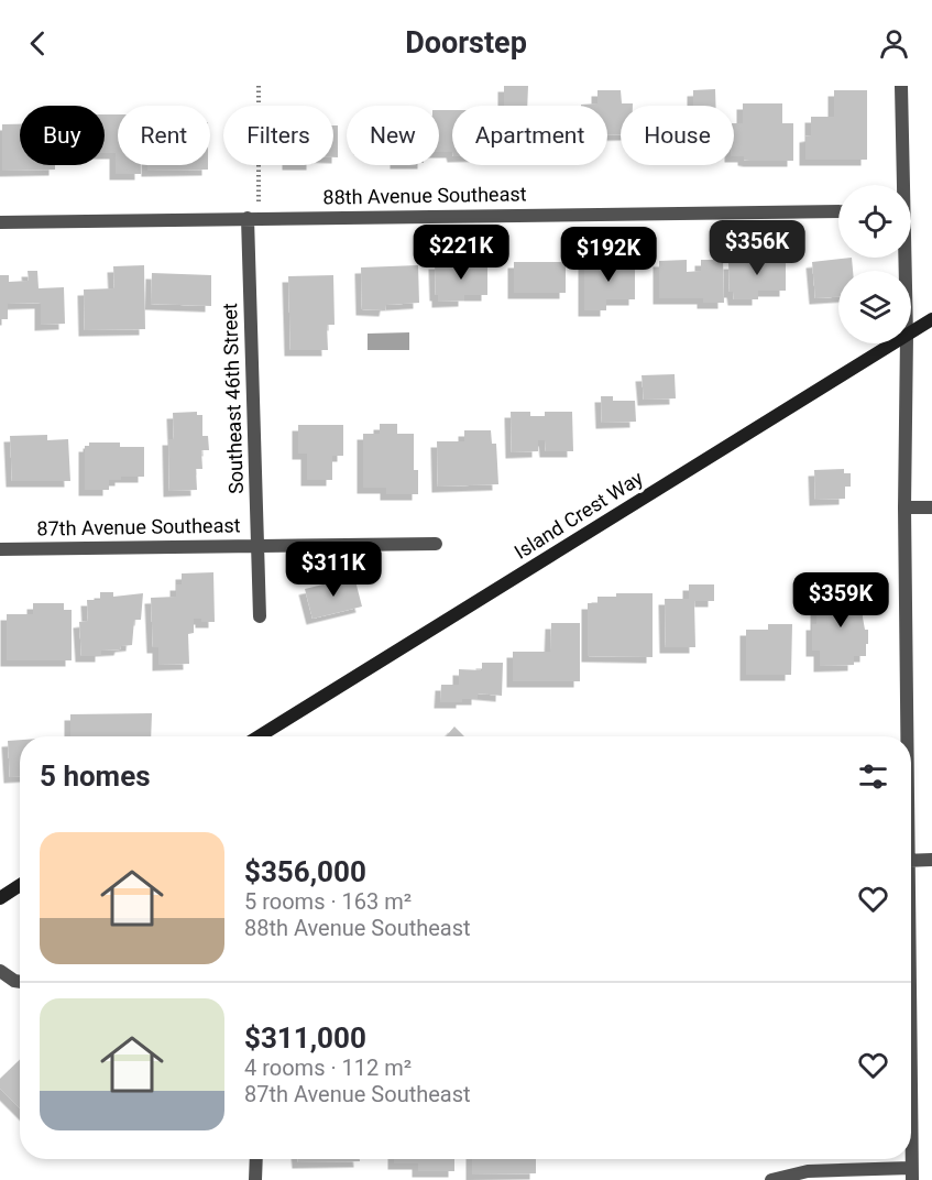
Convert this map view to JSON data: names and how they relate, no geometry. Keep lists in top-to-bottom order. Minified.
{"streets":{"main road":["Island Crest Way"],"street":["88th Avenue Southeast","Southeast 46th Street","87th Avenue Southeast"]},"crossings":[["88th Avenue Southeast","Southeast 46th Street"],["Southeast 46th Street","87th Avenue Southeast"]],"page":{"header":"Doorstep","chip":["Buy","Rent","Filters","New","Apartment","House"],"price":["$356K","$221K","$192K","$311K","$359K"],"heading":"5 homes","list":[{"name":"$356,000","note":"5 rooms · 163 m² · 88th Avenue Southeast"},{"name":"$311,000","note":"4 rooms · 112 m² · 87th Avenue Southeast"}]}}
